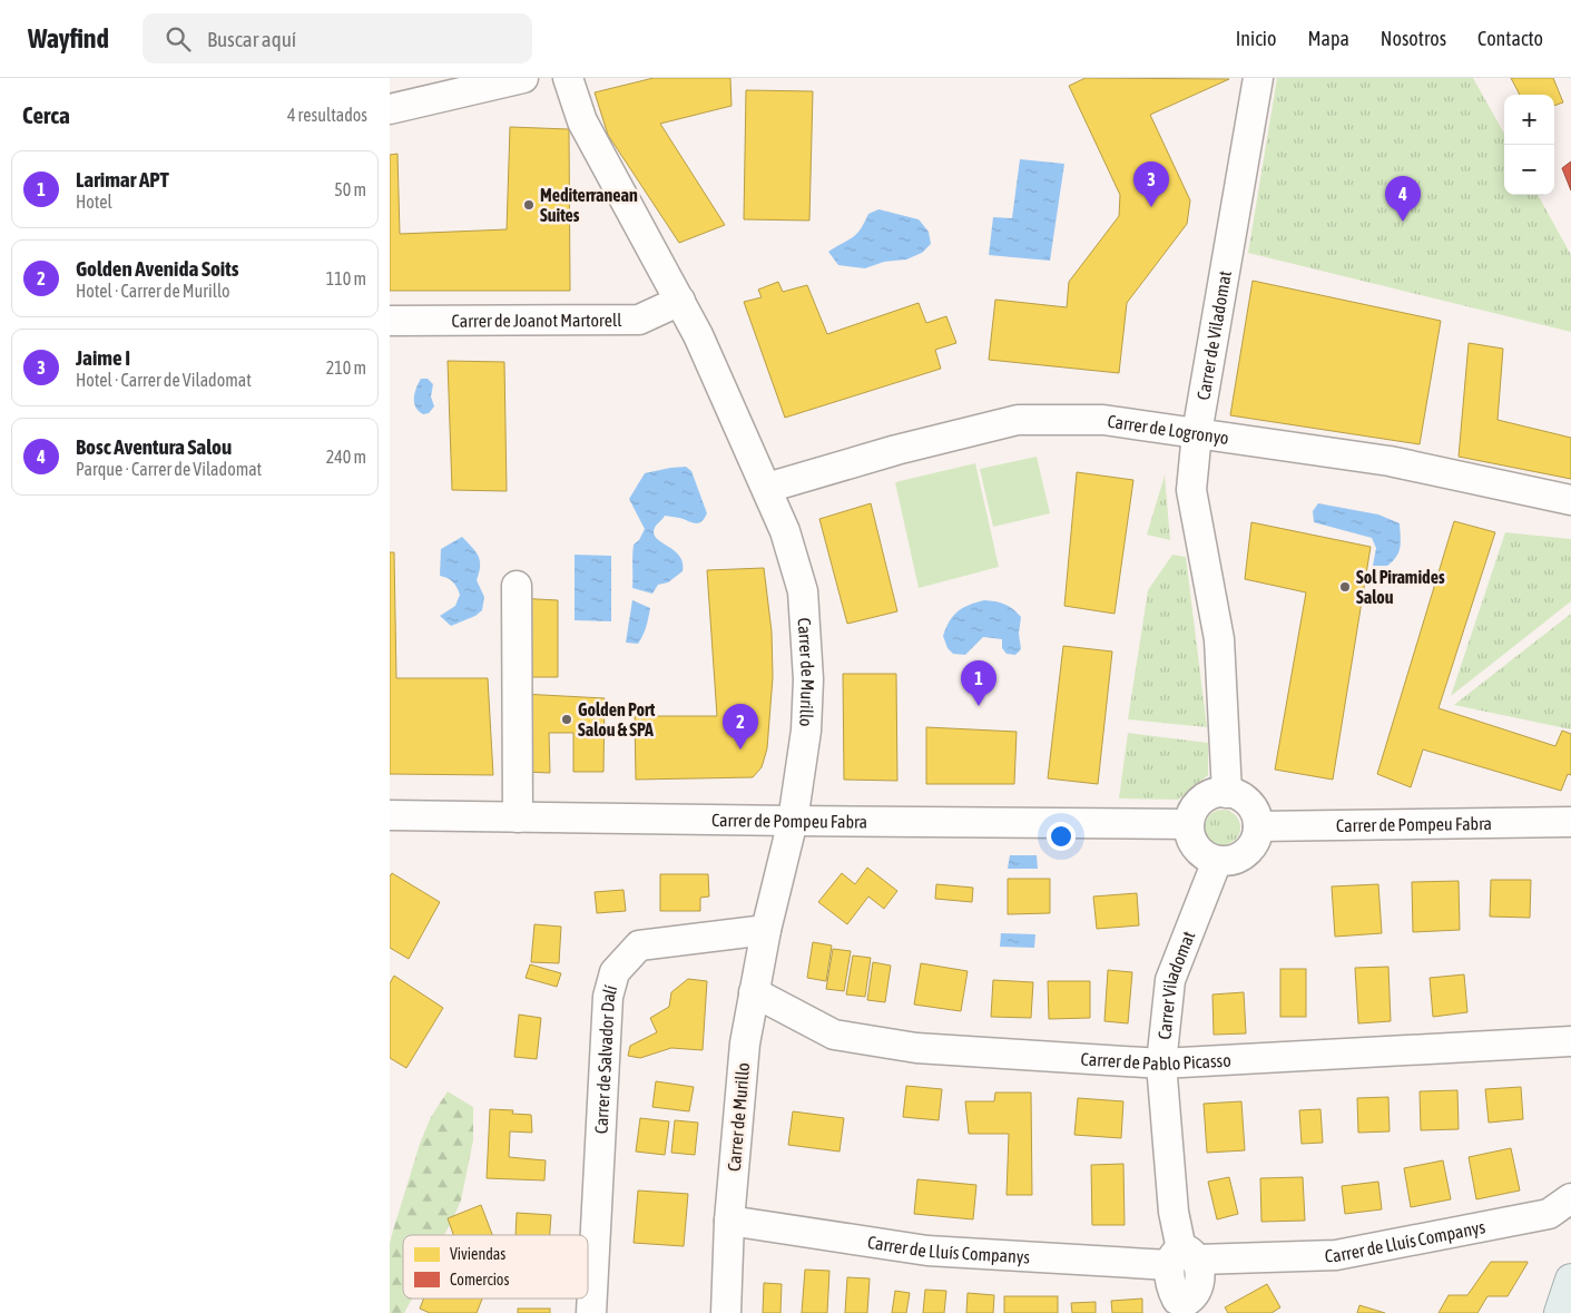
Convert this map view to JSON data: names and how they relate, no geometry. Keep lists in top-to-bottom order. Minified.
{"streets":{"street":["Carrer de Joanot Martorell","Carrer de Viladomat","Carrer de Logronyo","Carrer de Murillo","Carrer de Pompeu Fabra","Carrer Viladomat","Carrer de Pablo Picasso","Carrer de Salvador Dalí","Carrer de Lluís Companys"]},"crossings":[["Carrer de Joanot Martorell","Carrer de Murillo"],["Carrer de Viladomat","Carrer de Logronyo"],["Carrer de Viladomat","Carrer de Pompeu Fabra"],["Carrer de Viladomat","Carrer Viladomat"],["Carrer de Logronyo","Carrer de Murillo"],["Carrer de Murillo","Carrer de Pompeu Fabra"],["Carrer de Murillo","Carrer de Pablo Picasso"],["Carrer de Murillo","Carrer de Salvador Dalí"],["Carrer de Murillo","Carrer de Lluís Companys"],["Carrer de Pompeu Fabra","Carrer Viladomat"],["Carrer Viladomat","Carrer de Pablo Picasso"],["Carrer Viladomat","Carrer de Lluís Companys"]],"places":["Mediterranean Suites","Sol Piramides Salou","Golden Port Salou & SPA"],"legend":["Viviendas","Comercios"],"page":{"header":"Wayfind","search":"Buscar aquí","nav":["Inicio","Mapa","Nosotros","Contacto"],"heading":["Cerca","4 resultados"],"map_buttons":["+","−"],"list":[{"mark":"1","name":"Larimar APT","note":"Hotel","value":"50 m"},{"mark":"2","name":"Golden Avenida Soits","note":"Hotel · Carrer de Murillo","value":"110 m"},{"mark":"3","name":"Jaime I","note":"Hotel · Carrer de Viladomat","value":"210 m"},{"mark":"4","name":"Bosc Aventura Salou","note":"Parque · Carrer de Viladomat","value":"240 m"}],"pins":["3","4","1","2"]}}
